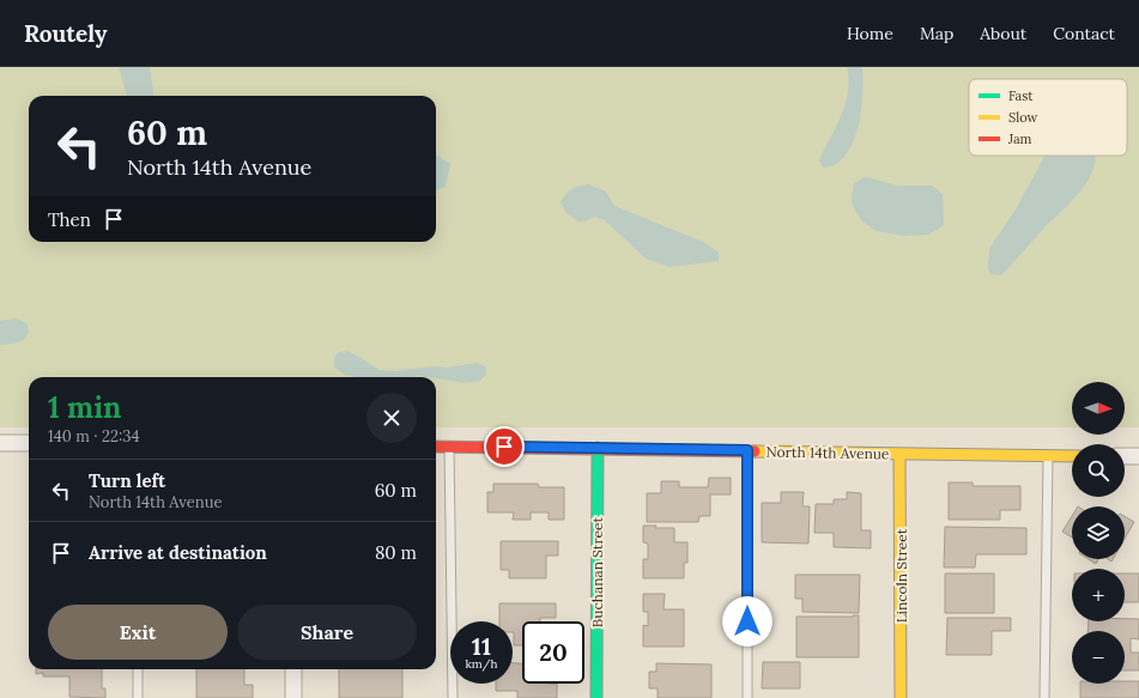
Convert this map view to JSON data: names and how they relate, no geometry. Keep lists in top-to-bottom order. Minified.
{"streets":{"street":["North 14th Avenue","Buchanan Street","Lincoln Street"]},"crossings":[["North 14th Avenue","Buchanan Street"],["North 14th Avenue","Lincoln Street"]],"legend":["Fast","Slow","Jam"],"north":"right","page":{"header":"Routely","nav":["Home","Map","About","Contact"],"turn":["60 m","North 14th Avenue"],"then":"Then","heading":["1 min","140 m · 22:34"],"map_buttons":["+","−"],"list":[{"name":"Turn left","note":"North 14th Avenue","value":"60 m"},{"name":"Arrive at destination","value":"80 m"}],"buttons":["Exit","Share"],"speed":"11 km/h","limit":"20"}}
